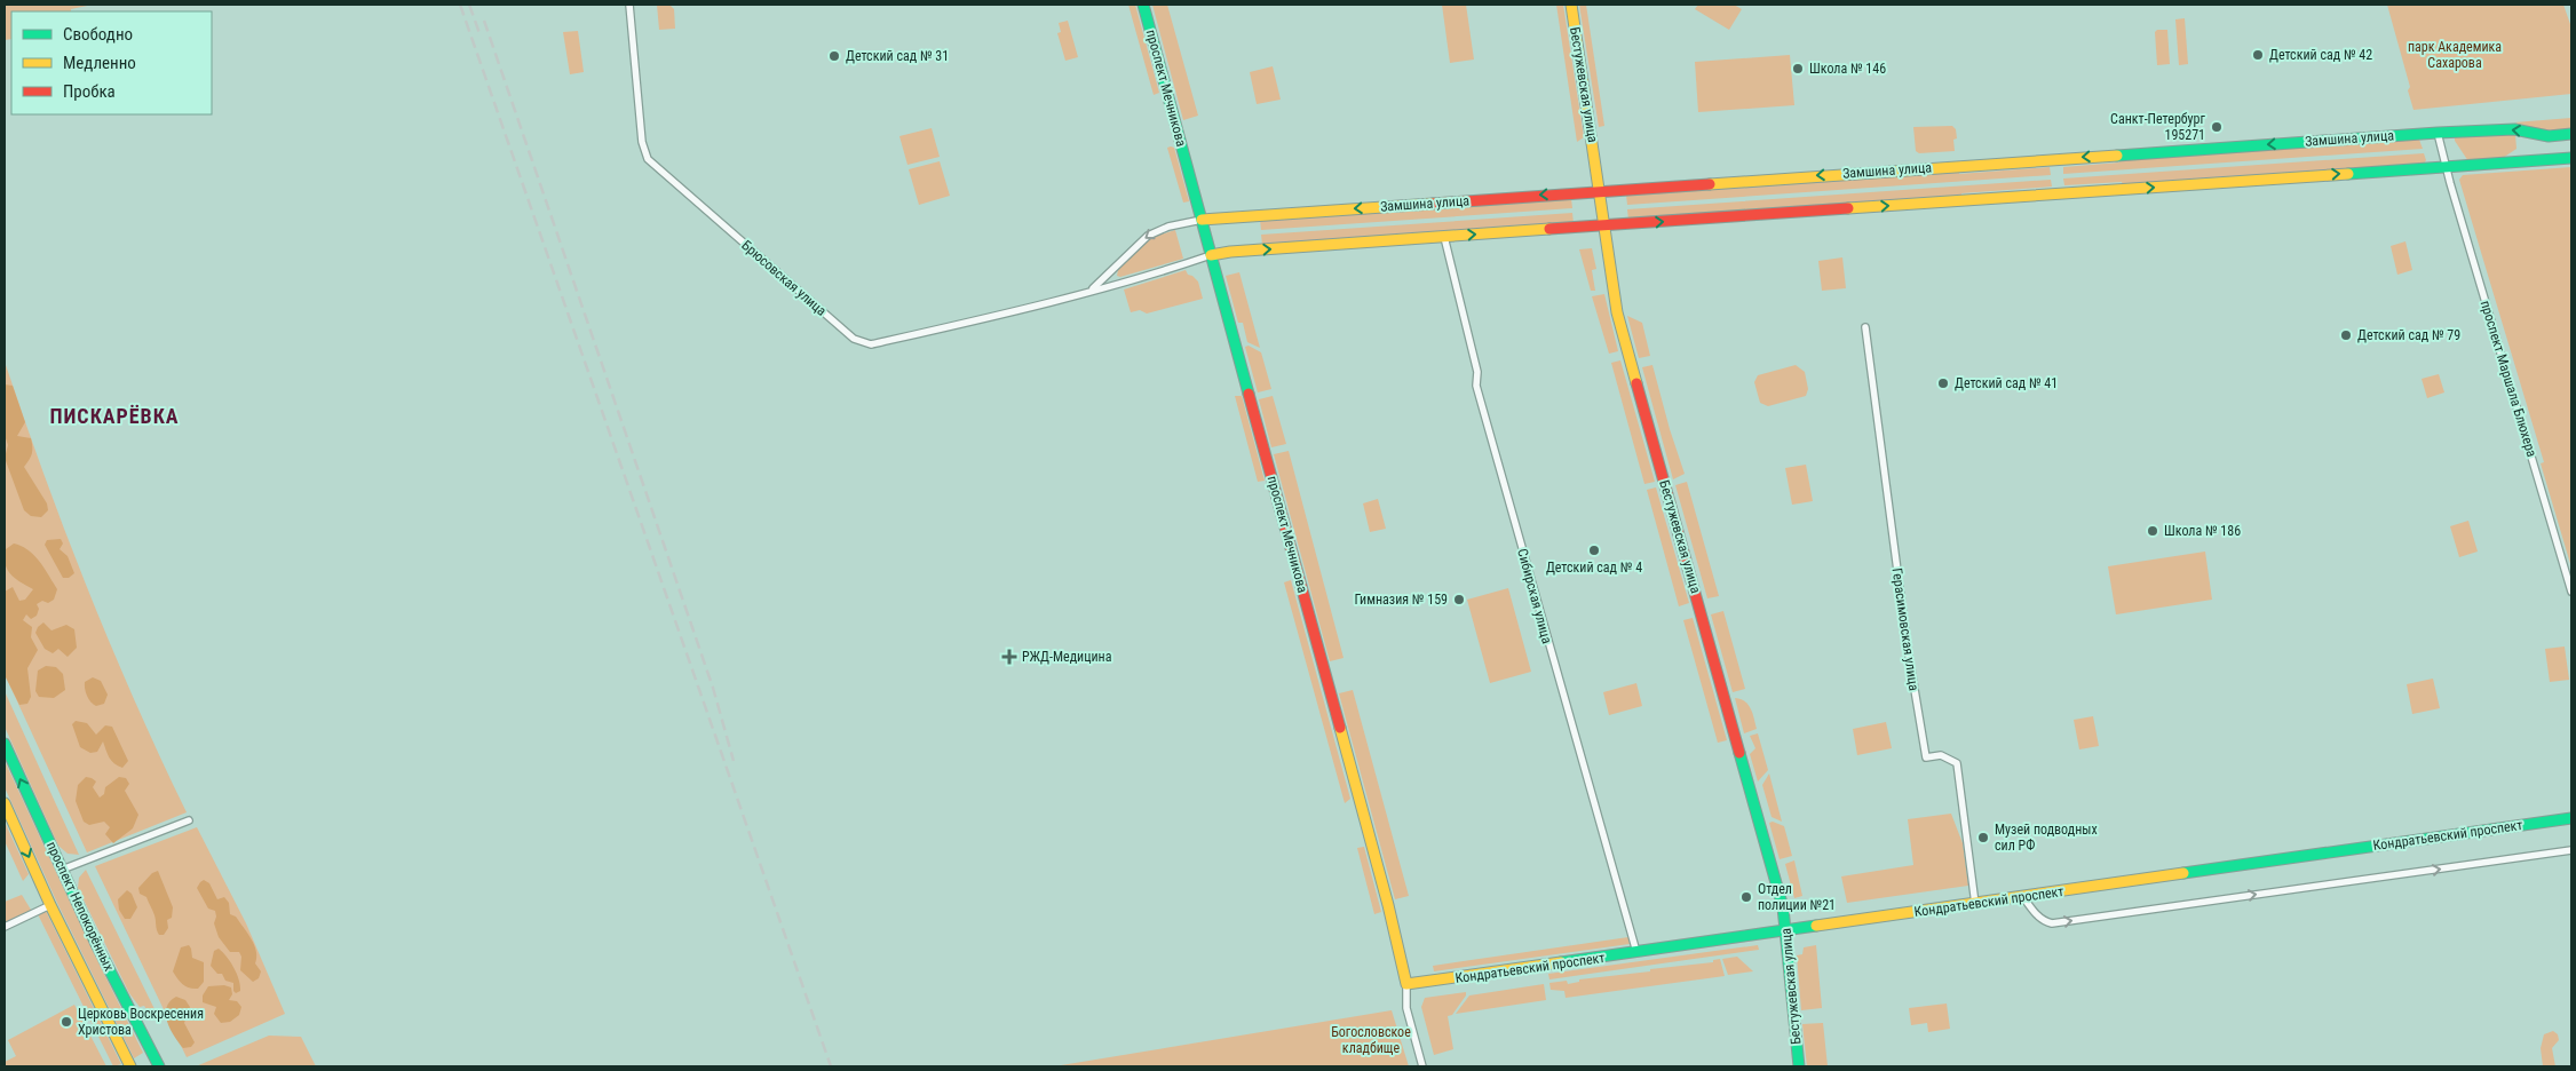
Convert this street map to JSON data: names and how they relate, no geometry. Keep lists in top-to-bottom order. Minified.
{"streets":{"street":["Бестужевская улица","проспект Мечникова","Замшина улица","Брюсовская улица","проспект Маршала Блюхера","Сибирская улица","Герасимовская улица","Кондратьевский проспект","проспект Непокорённых"]},"crossings":[["Бестужевская улица","Замшина улица"],["Бестужевская улица","Кондратьевский проспект"],["проспект Мечникова","Замшина улица"],["проспект Мечникова","Брюсовская улица"],["проспект Мечникова","Кондратьевский проспект"],["Замшина улица","Брюсовская улица"],["Замшина улица","проспект Маршала Блюхера"],["Сибирская улица","Кондратьевский проспект"],["Герасимовская улица","Кондратьевский проспект"]],"districts":["ПИСКАРЁВКА"],"parks":["парк Академика Сахарова","Богословское кладбище"],"places":{"other":["Детский сад № 42","Детский сад № 31","Школа № 146","Санкт-Петербург 195271","Детский сад № 79","Детский сад № 41","Школа № 186","Детский сад № 4","Гимназия № 159","Музей подводных сил РФ","Отдел полиции №21","Церковь Воскресения Христова"],"health":["РЖД-Медицина"]},"legend":["Свободно","Медленно","Пробка"]}
